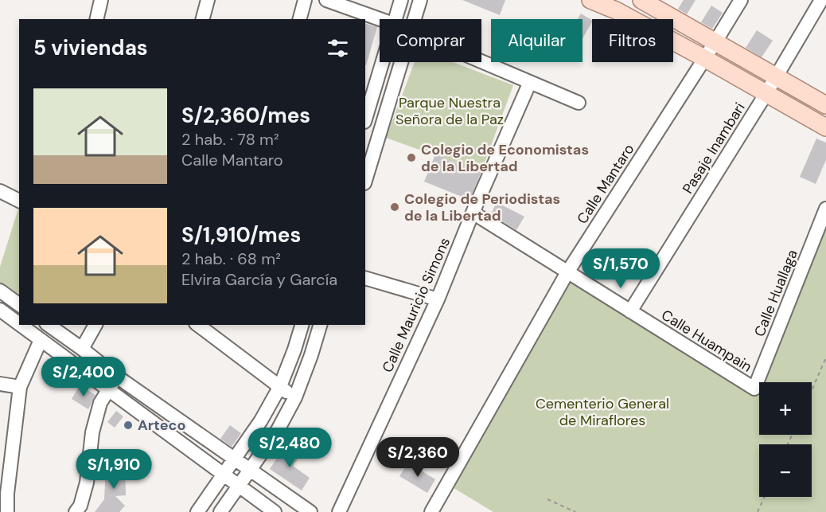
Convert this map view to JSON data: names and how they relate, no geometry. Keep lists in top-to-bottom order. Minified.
{"streets":{"street":["Pasaje Inambari","Calle Mantaro","Calle Huallaga","Calle Mauricio Simons","Calle Huampain"]},"crossings":[["Pasaje Inambari","Calle Huampain"],["Calle Mantaro","Calle Huampain"],["Calle Huallaga","Calle Huampain"],["Calle Mauricio Simons","Calle Huampain"]],"parks":["Parque Nuestra Señora de la Paz","Cementerio General de Miraflores"],"places":["Colegio de Economistas de la Libertad","Colegio de Periodistas de la Libertad","Arteco"],"page":{"chip":["Comprar","Alquilar","Filtros"],"heading":"5 viviendas","list":[{"name":"S/2,360/mes","note":"2 hab. · 78 m² · Calle Mantaro"},{"name":"S/1,910/mes","note":"2 hab. · 68 m² · Elvira García y García"}],"price":["S/1,570","S/2,400","S/2,480","S/2,360","S/1,910"],"map_buttons":["+","−"]}}
